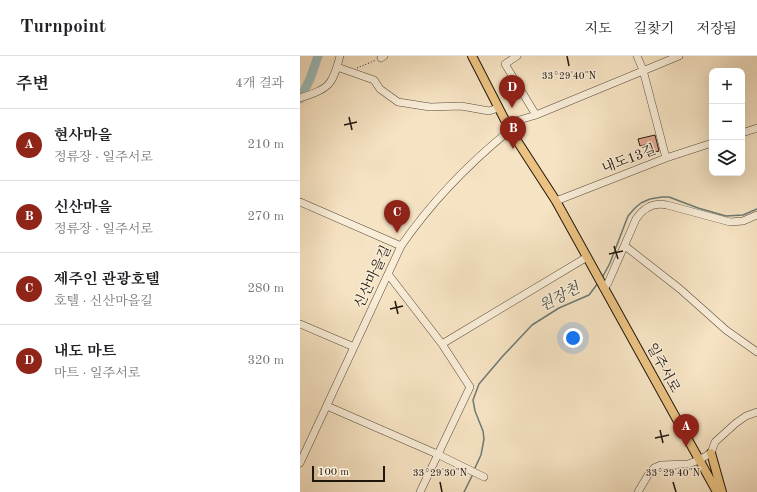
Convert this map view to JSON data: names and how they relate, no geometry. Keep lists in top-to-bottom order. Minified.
{"streets":{"main road":["일주서로"],"street":["내도13길","신산마을길"]},"crossings":[["내도13길","일주서로"],["신산마을길","일주서로"]],"water":["원장천"],"scale_bar":"100 m","page":{"header":"Turnpoint","nav":["지도","길찾기","저장됨"],"heading":["주변","4개 결과"],"map_buttons":["+","−"],"pins":["D","B","C","A"],"list":[{"mark":"A","name":"현사마을","note":"정류장 · 일주서로","value":"210 m"},{"mark":"B","name":"신산마을","note":"정류장 · 일주서로","value":"270 m"},{"mark":"C","name":"제주인 관광호텔","note":"호텔 · 신산마을길","value":"280 m"},{"mark":"D","name":"내도 마트","note":"마트 · 일주서로","value":"320 m"}],"scale":"100 m"},"coordinates":["33°29'40\"N","33°29'30\"N"]}
